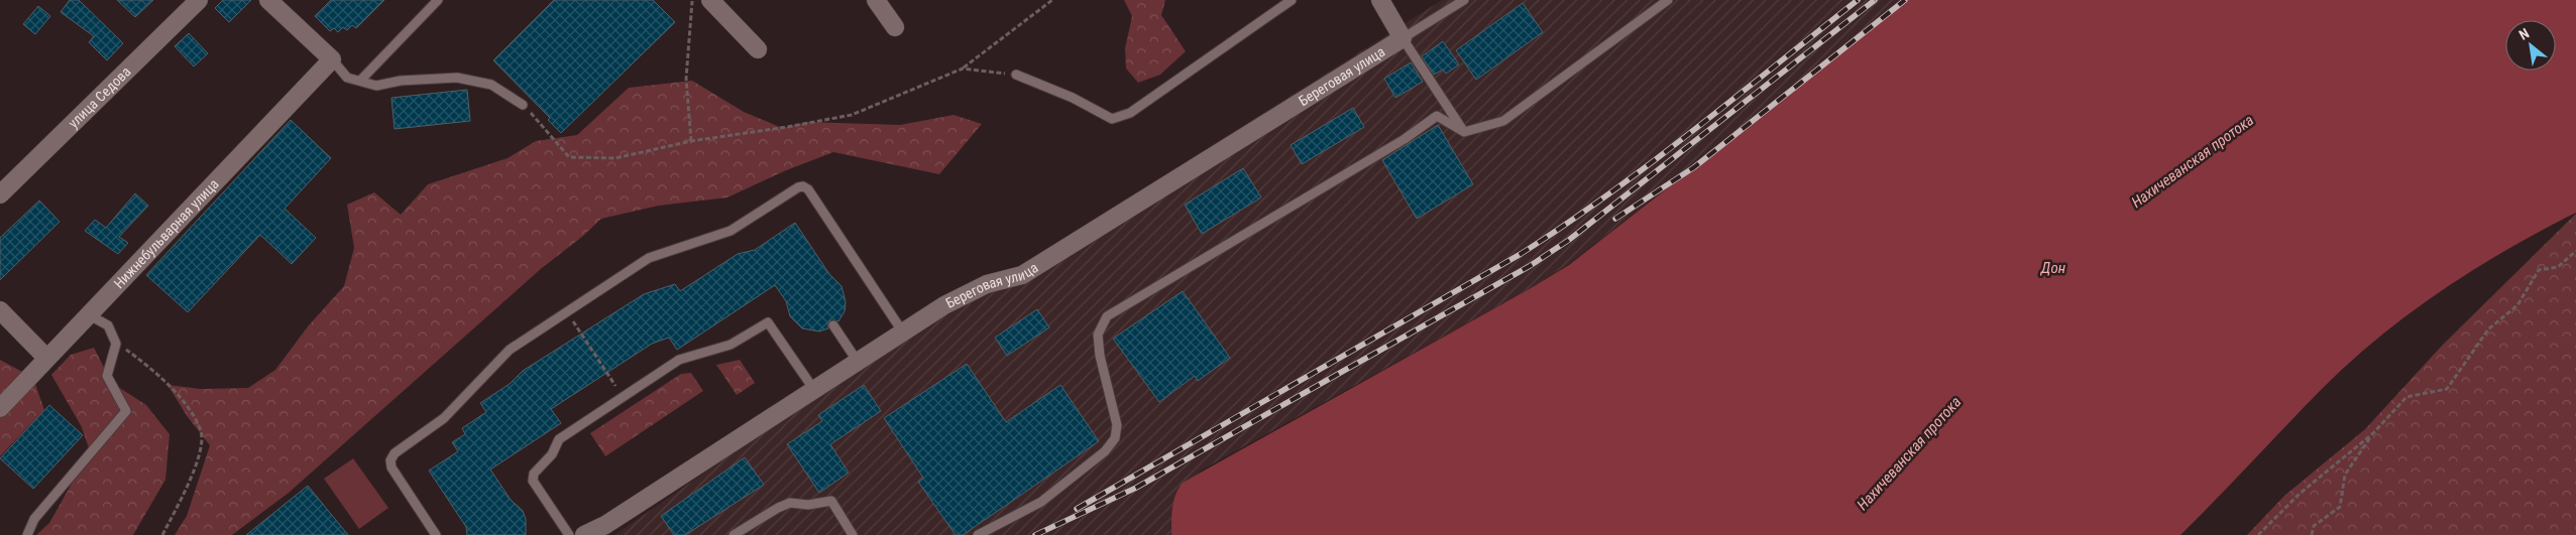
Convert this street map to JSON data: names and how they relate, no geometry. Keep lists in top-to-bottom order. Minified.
{"streets":{"street":["Береговая улица","улица Седова","Нижнебульварная улица"]},"water":["Нахичеванская протока","Дон"],"north":"top left"}
